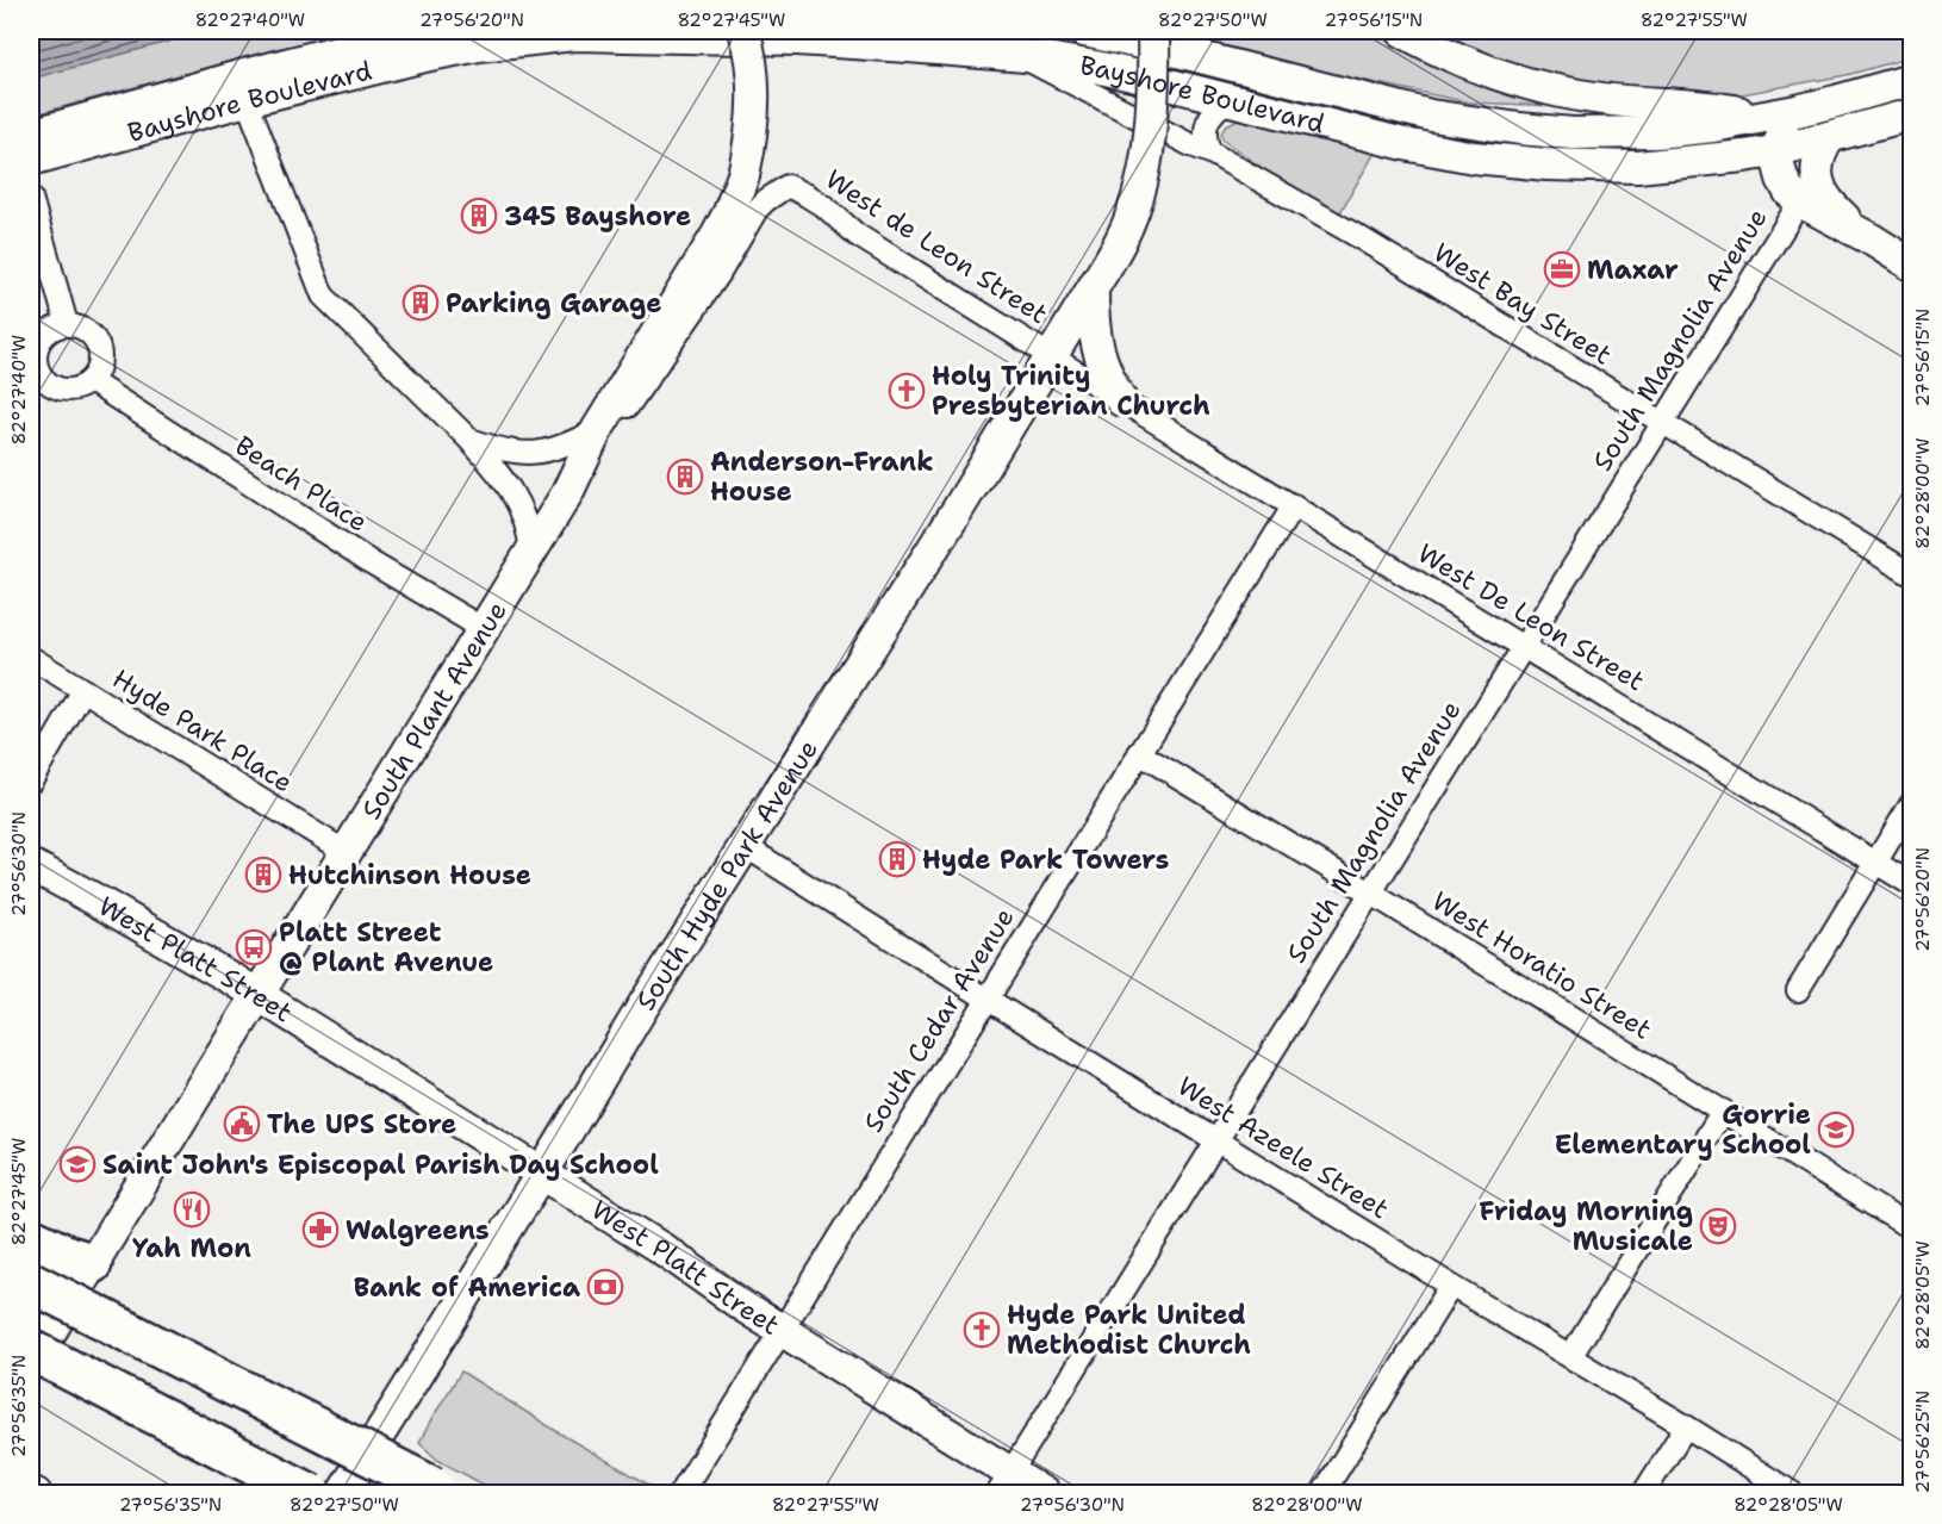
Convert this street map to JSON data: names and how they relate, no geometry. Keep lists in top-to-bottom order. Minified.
{"streets":{"main road":["Bayshore Boulevard","South Plant Avenue","South Hyde Park Avenue","West Platt Street"],"street":["West de Leon Street","West Bay Street","South Magnolia Avenue","Beach Place","West De Leon Street","Hyde Park Place","West Horatio Street","South Cedar Avenue","West Azeele Street"]},"crossings":[["Bayshore Boulevard","West Bay Street"],["West de Leon Street","West De Leon Street"],["West de Leon Street","South Plant Avenue"],["West de Leon Street","South Hyde Park Avenue"],["West Bay Street","South Magnolia Avenue"],["South Magnolia Avenue","West De Leon Street"],["South Magnolia Avenue","West Platt Street"],["South Magnolia Avenue","West Horatio Street"],["South Magnolia Avenue","West Azeele Street"],["Beach Place","South Plant Avenue"],["West De Leon Street","South Cedar Avenue"],["South Plant Avenue","Hyde Park Place"],["South Plant Avenue","West Platt Street"],["South Hyde Park Avenue","West Platt Street"],["South Hyde Park Avenue","West Azeele Street"],["West Platt Street","South Cedar Avenue"],["West Horatio Street","South Cedar Avenue"],["South Cedar Avenue","West Azeele Street"]],"places":{"building":["345 Bayshore","Parking Garage","Anderson-Frank House","Hyde Park Towers","Hutchinson House"],"office":["Maxar"],"church":["Holy Trinity Presbyterian Church","Hyde Park United Methodist Church"],"bus stop":["Platt Street @ Plant Avenue"],"public building":["The UPS Store"],"school or university":["Gorrie Elementary School","Saint John's Episcopal Parish Day School"],"restaurant":["Yah Mon"],"theatre":["Friday Morning Musicale"],"pharmacy":["Walgreens"],"bank":["Bank of America"]},"coordinates":["82°27'40\"W","27°56'20\"N","82°27'45\"W","82°27'50\"W","27°56'15\"N","82°27'55\"W","82°28'00\"W","27°56'30\"N","82°28'05\"W","27°56'35\"N","27°56'25\"N"]}
